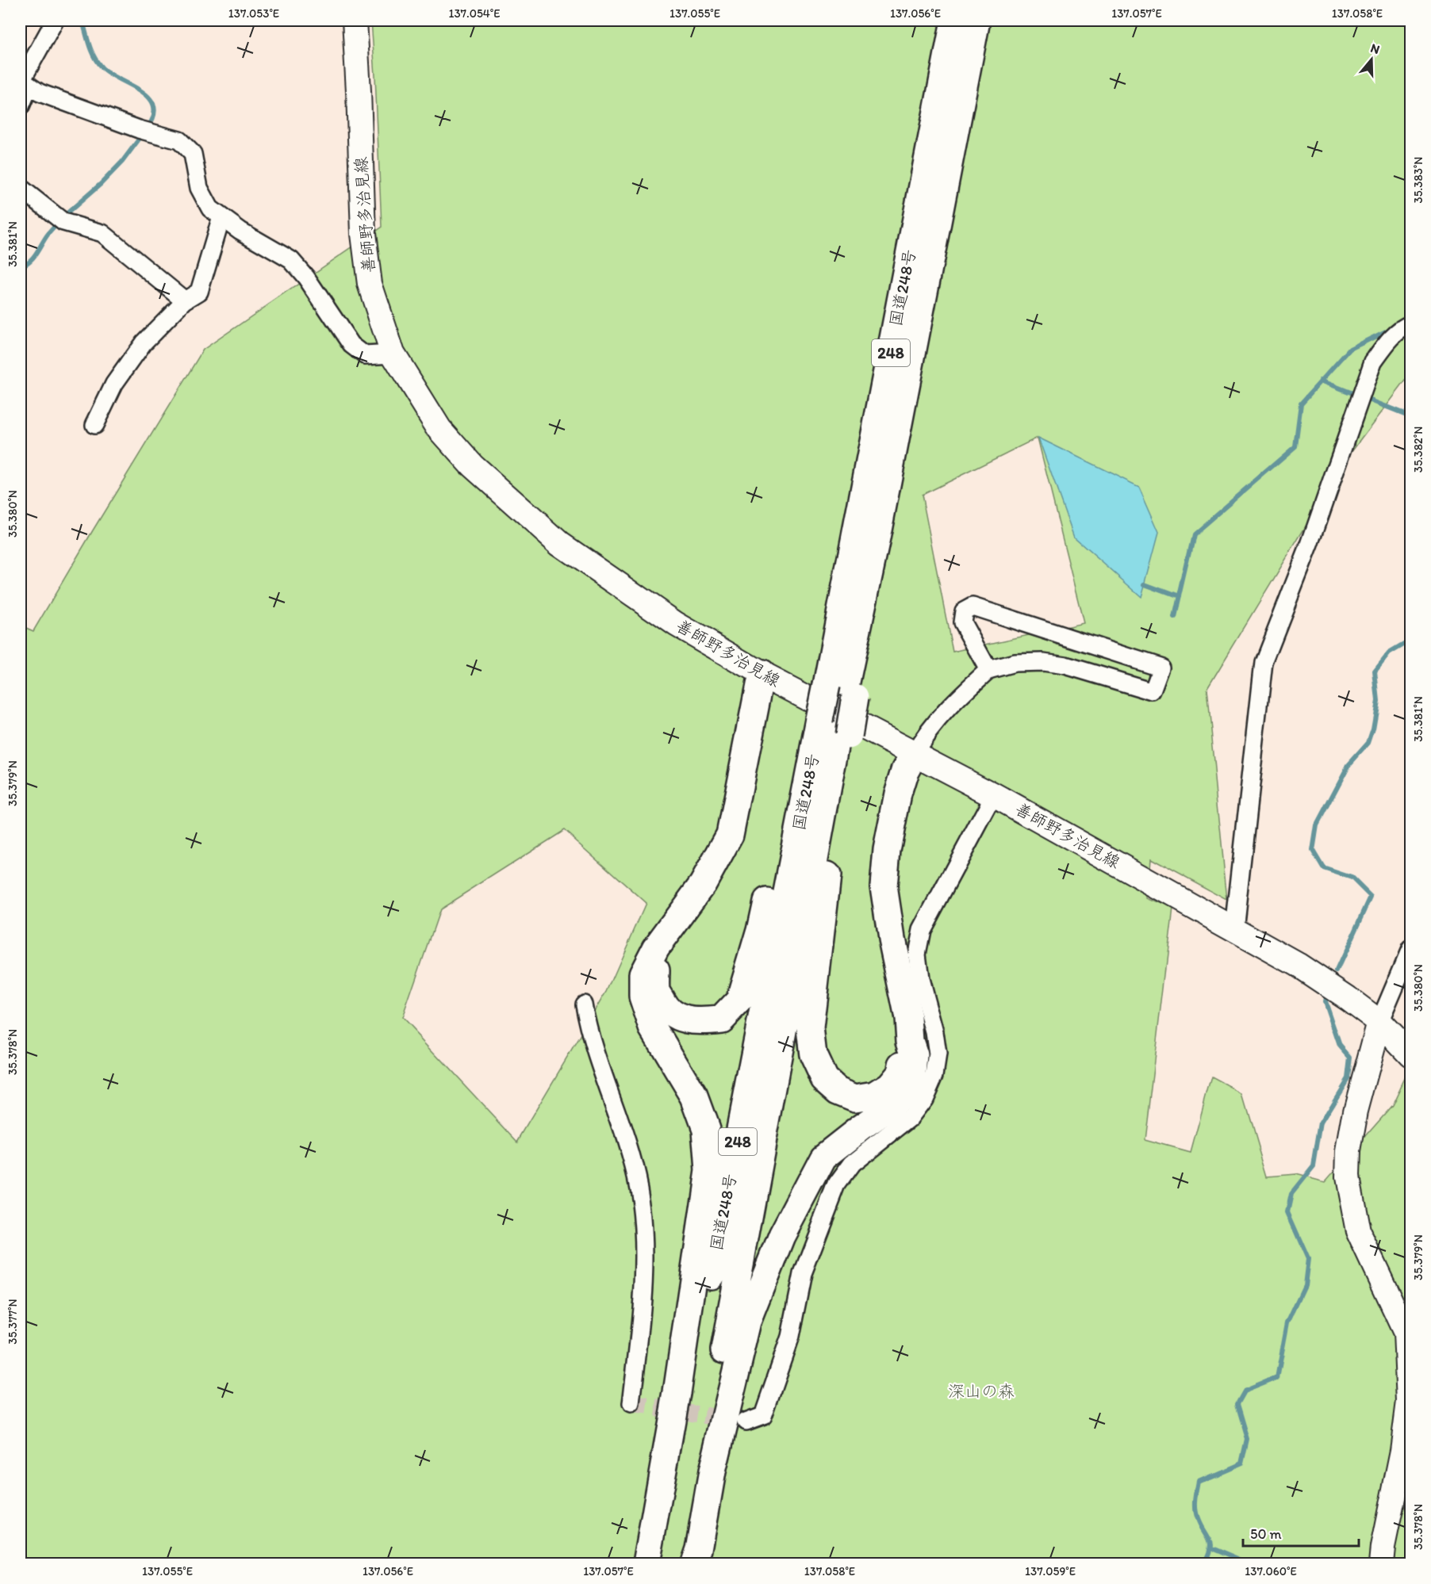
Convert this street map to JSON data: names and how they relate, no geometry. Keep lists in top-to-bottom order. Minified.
{"streets":{"highway":["国道248号","248"],"main road":["善師野多治見線"]},"parks":["深山の森"],"scale_bar":"50 m","north":"top","coordinates":["137.053°E","137.054°E","137.055°E","137.056°E","137.057°E","137.058°E","35.383°N","35.381°N","35.382°N","35.380°N","35.379°N","35.378°N","35.377°N","137.059°E","137.060°E"]}
